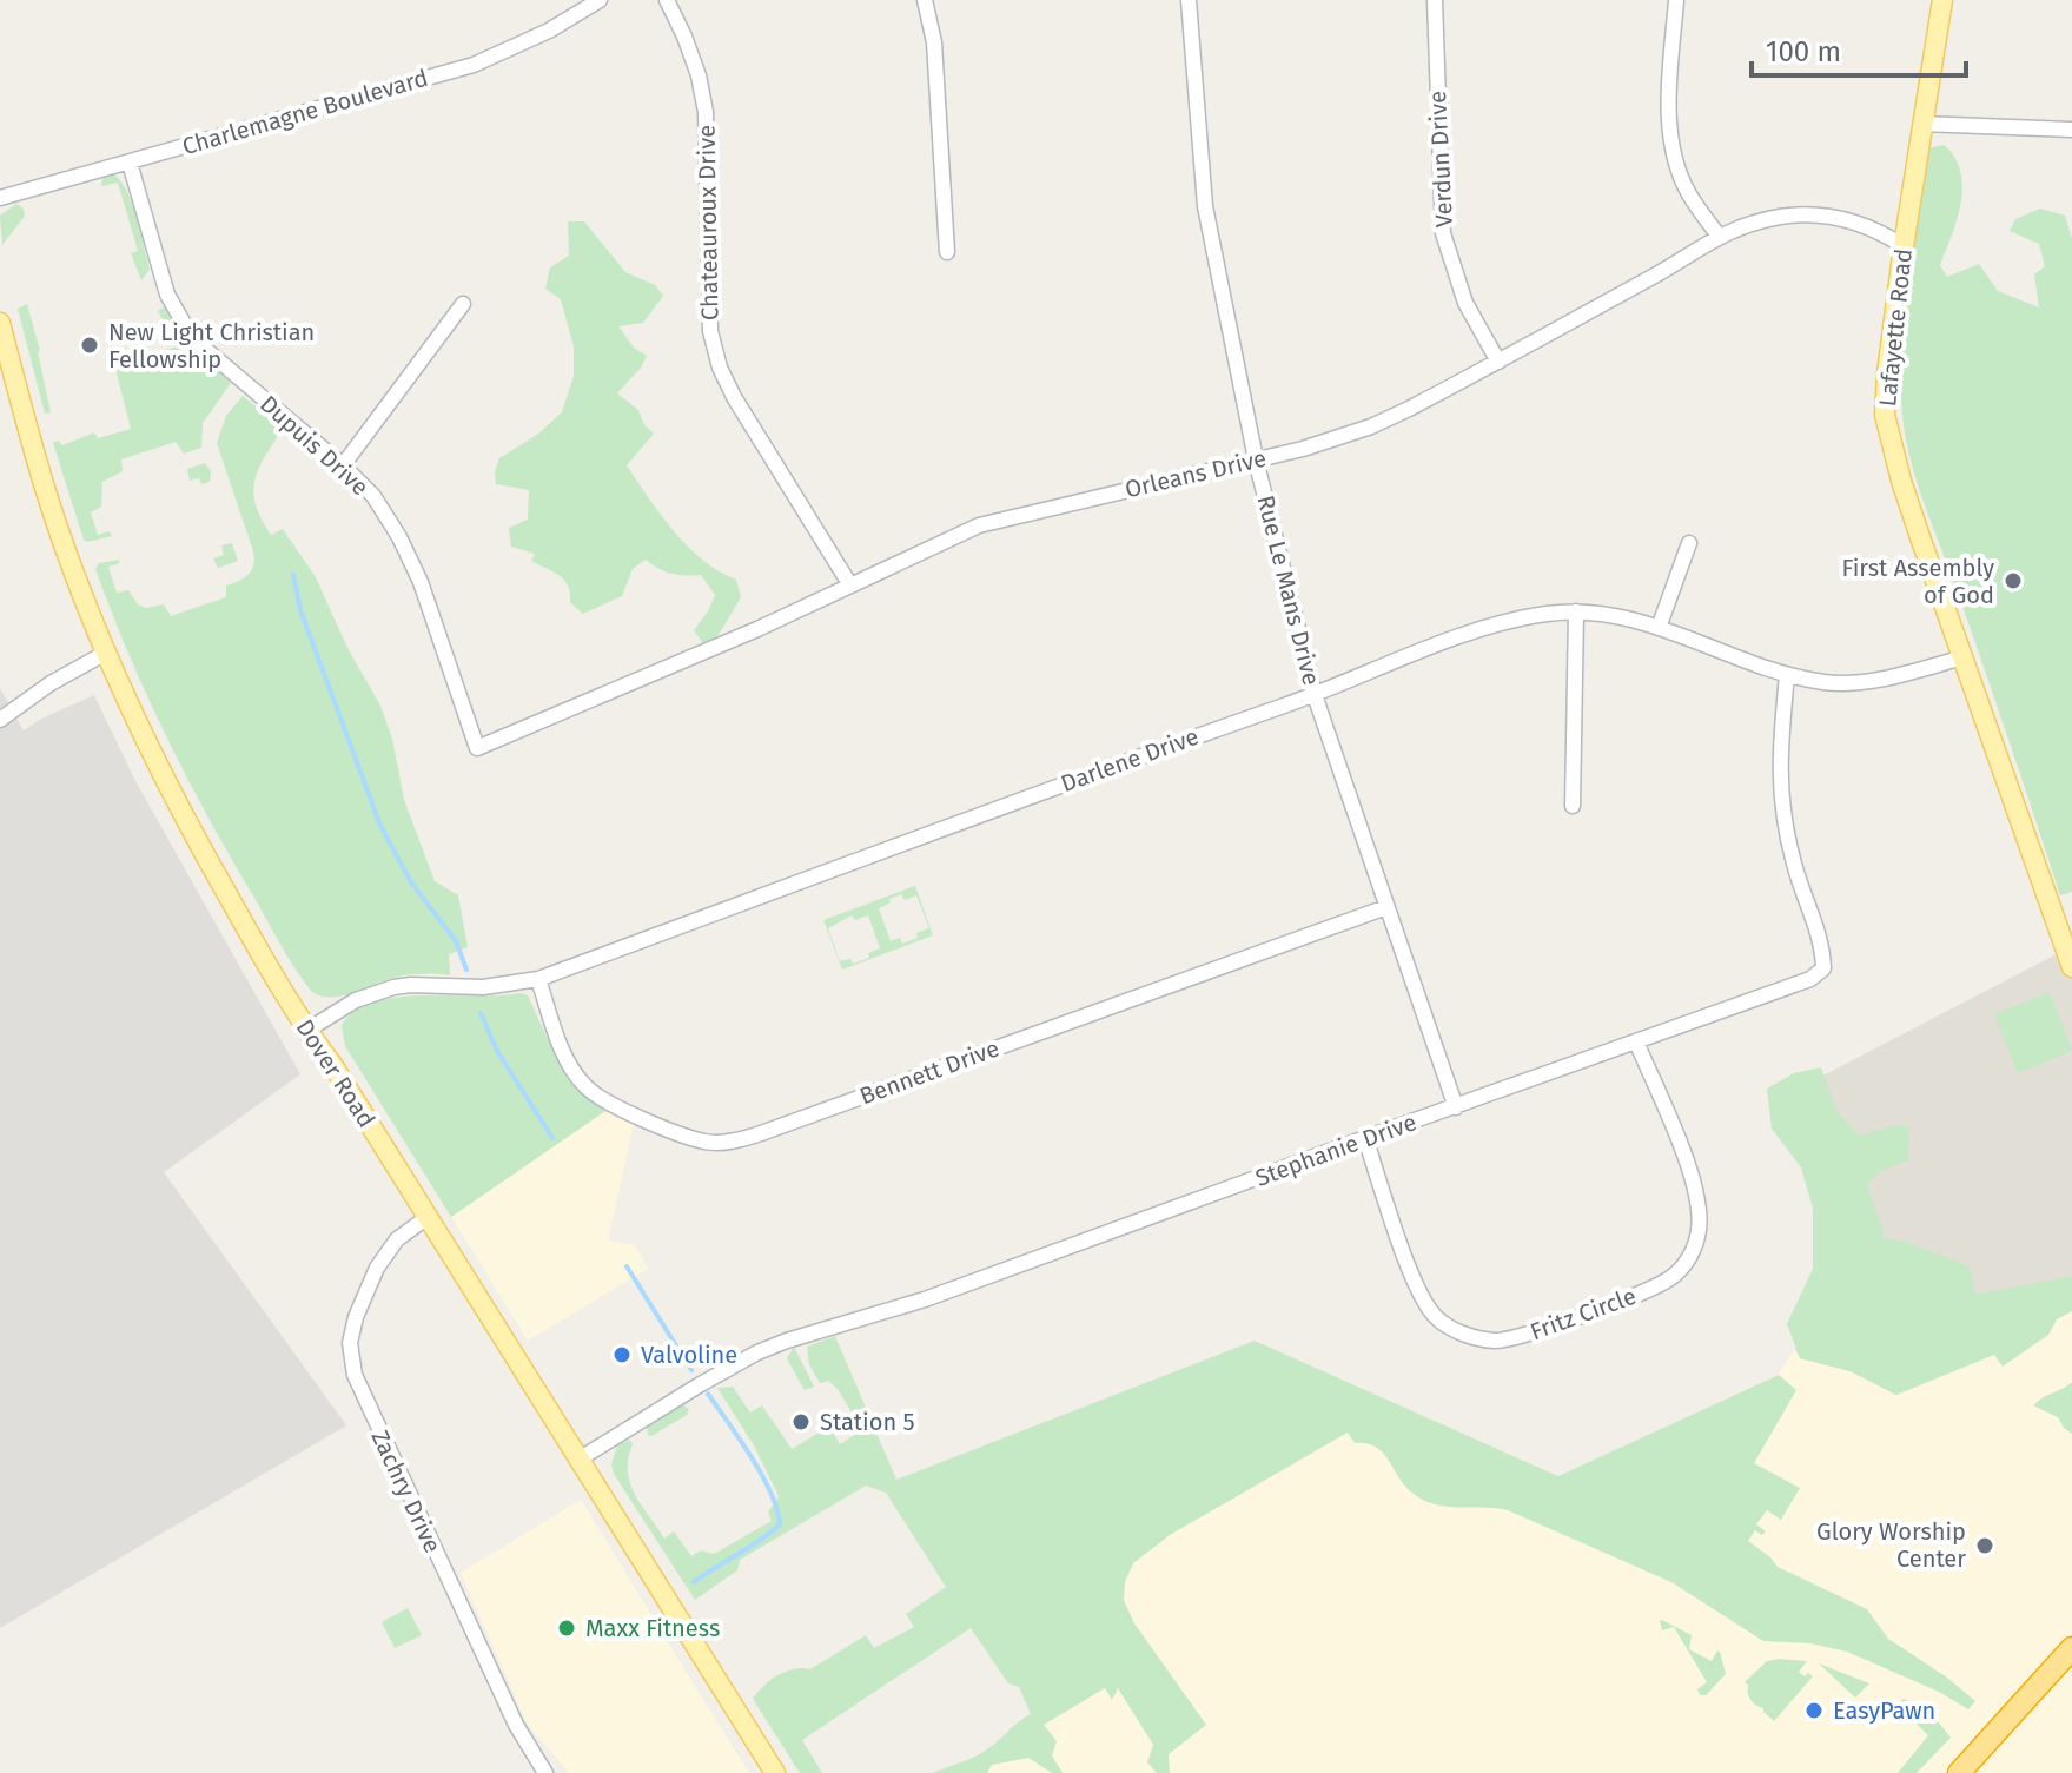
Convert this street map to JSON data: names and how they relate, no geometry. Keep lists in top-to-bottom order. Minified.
{"streets":{"main road":["Lafayette Road","Dover Road"],"street":["Charlemagne Boulevard","Verdun Drive","Chateauroux Drive","Dupuis Drive","Orleans Drive","Rue Le Mans Drive","Darlene Drive","Bennett Drive","Stephanie Drive","Fritz Circle","Zachry Drive"]},"crossings":[["Charlemagne Boulevard","Dupuis Drive"],["Verdun Drive","Orleans Drive"],["Chateauroux Drive","Orleans Drive"],["Lafayette Road","Orleans Drive"],["Lafayette Road","Darlene Drive"],["Dupuis Drive","Orleans Drive"],["Orleans Drive","Rue Le Mans Drive"],["Rue Le Mans Drive","Darlene Drive"],["Rue Le Mans Drive","Bennett Drive"],["Rue Le Mans Drive","Stephanie Drive"],["Darlene Drive","Bennett Drive"],["Darlene Drive","Dover Road"],["Darlene Drive","Stephanie Drive"],["Dover Road","Stephanie Drive"],["Dover Road","Zachry Drive"],["Stephanie Drive","Fritz Circle"]],"places":["New Light Christian Fellowship","First Assembly of God","Valvoline","Station 5","Glory Worship Center","Maxx Fitness","EasyPawn"],"scale_bar":"100 m"}
